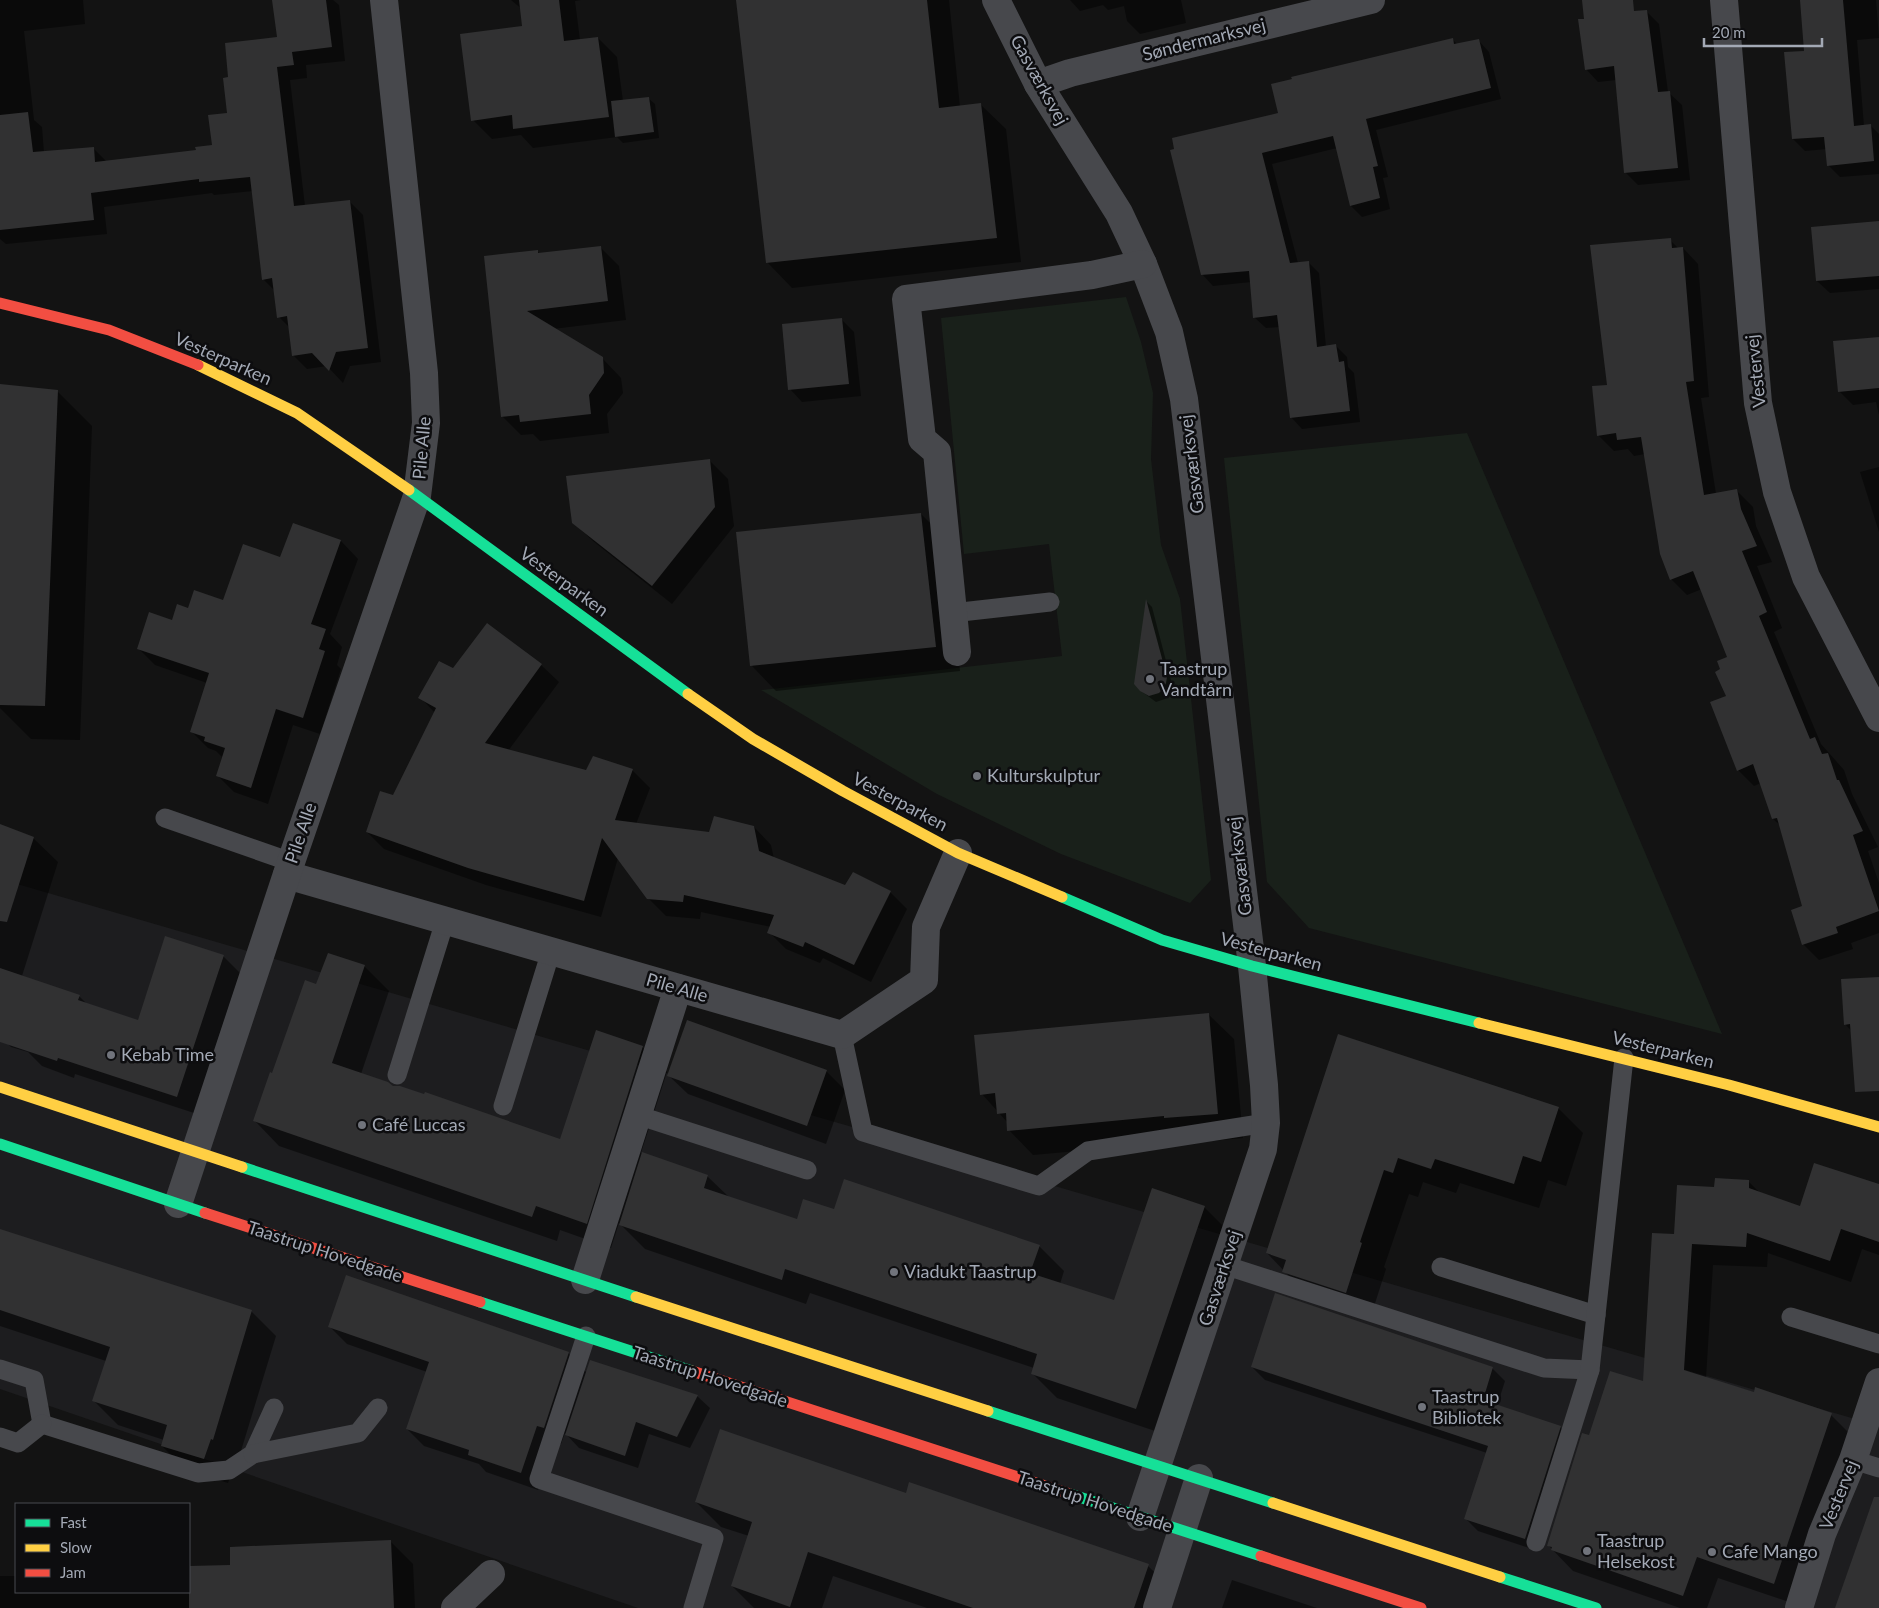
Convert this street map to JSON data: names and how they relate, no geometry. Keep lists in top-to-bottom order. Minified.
{"streets":{"street":["Søndermarksvej","Gasværksvej","Vesterparken","Vestervej","Pile Alle","Taastrup Hovedgade"]},"crossings":[["Søndermarksvej","Gasværksvej"],["Gasværksvej","Vesterparken"],["Gasværksvej","Taastrup Hovedgade"],["Vesterparken","Pile Alle"],["Pile Alle","Taastrup Hovedgade"]],"places":["Taastrup Vandtårn","Kulturskulptur","Kebab Time","Café Luccas","Viadukt Taastrup","Taastrup Bibliotek","Taastrup Helsekost","Cafe Mango"],"legend":["Fast","Slow","Jam"],"scale_bar":"20 m"}
